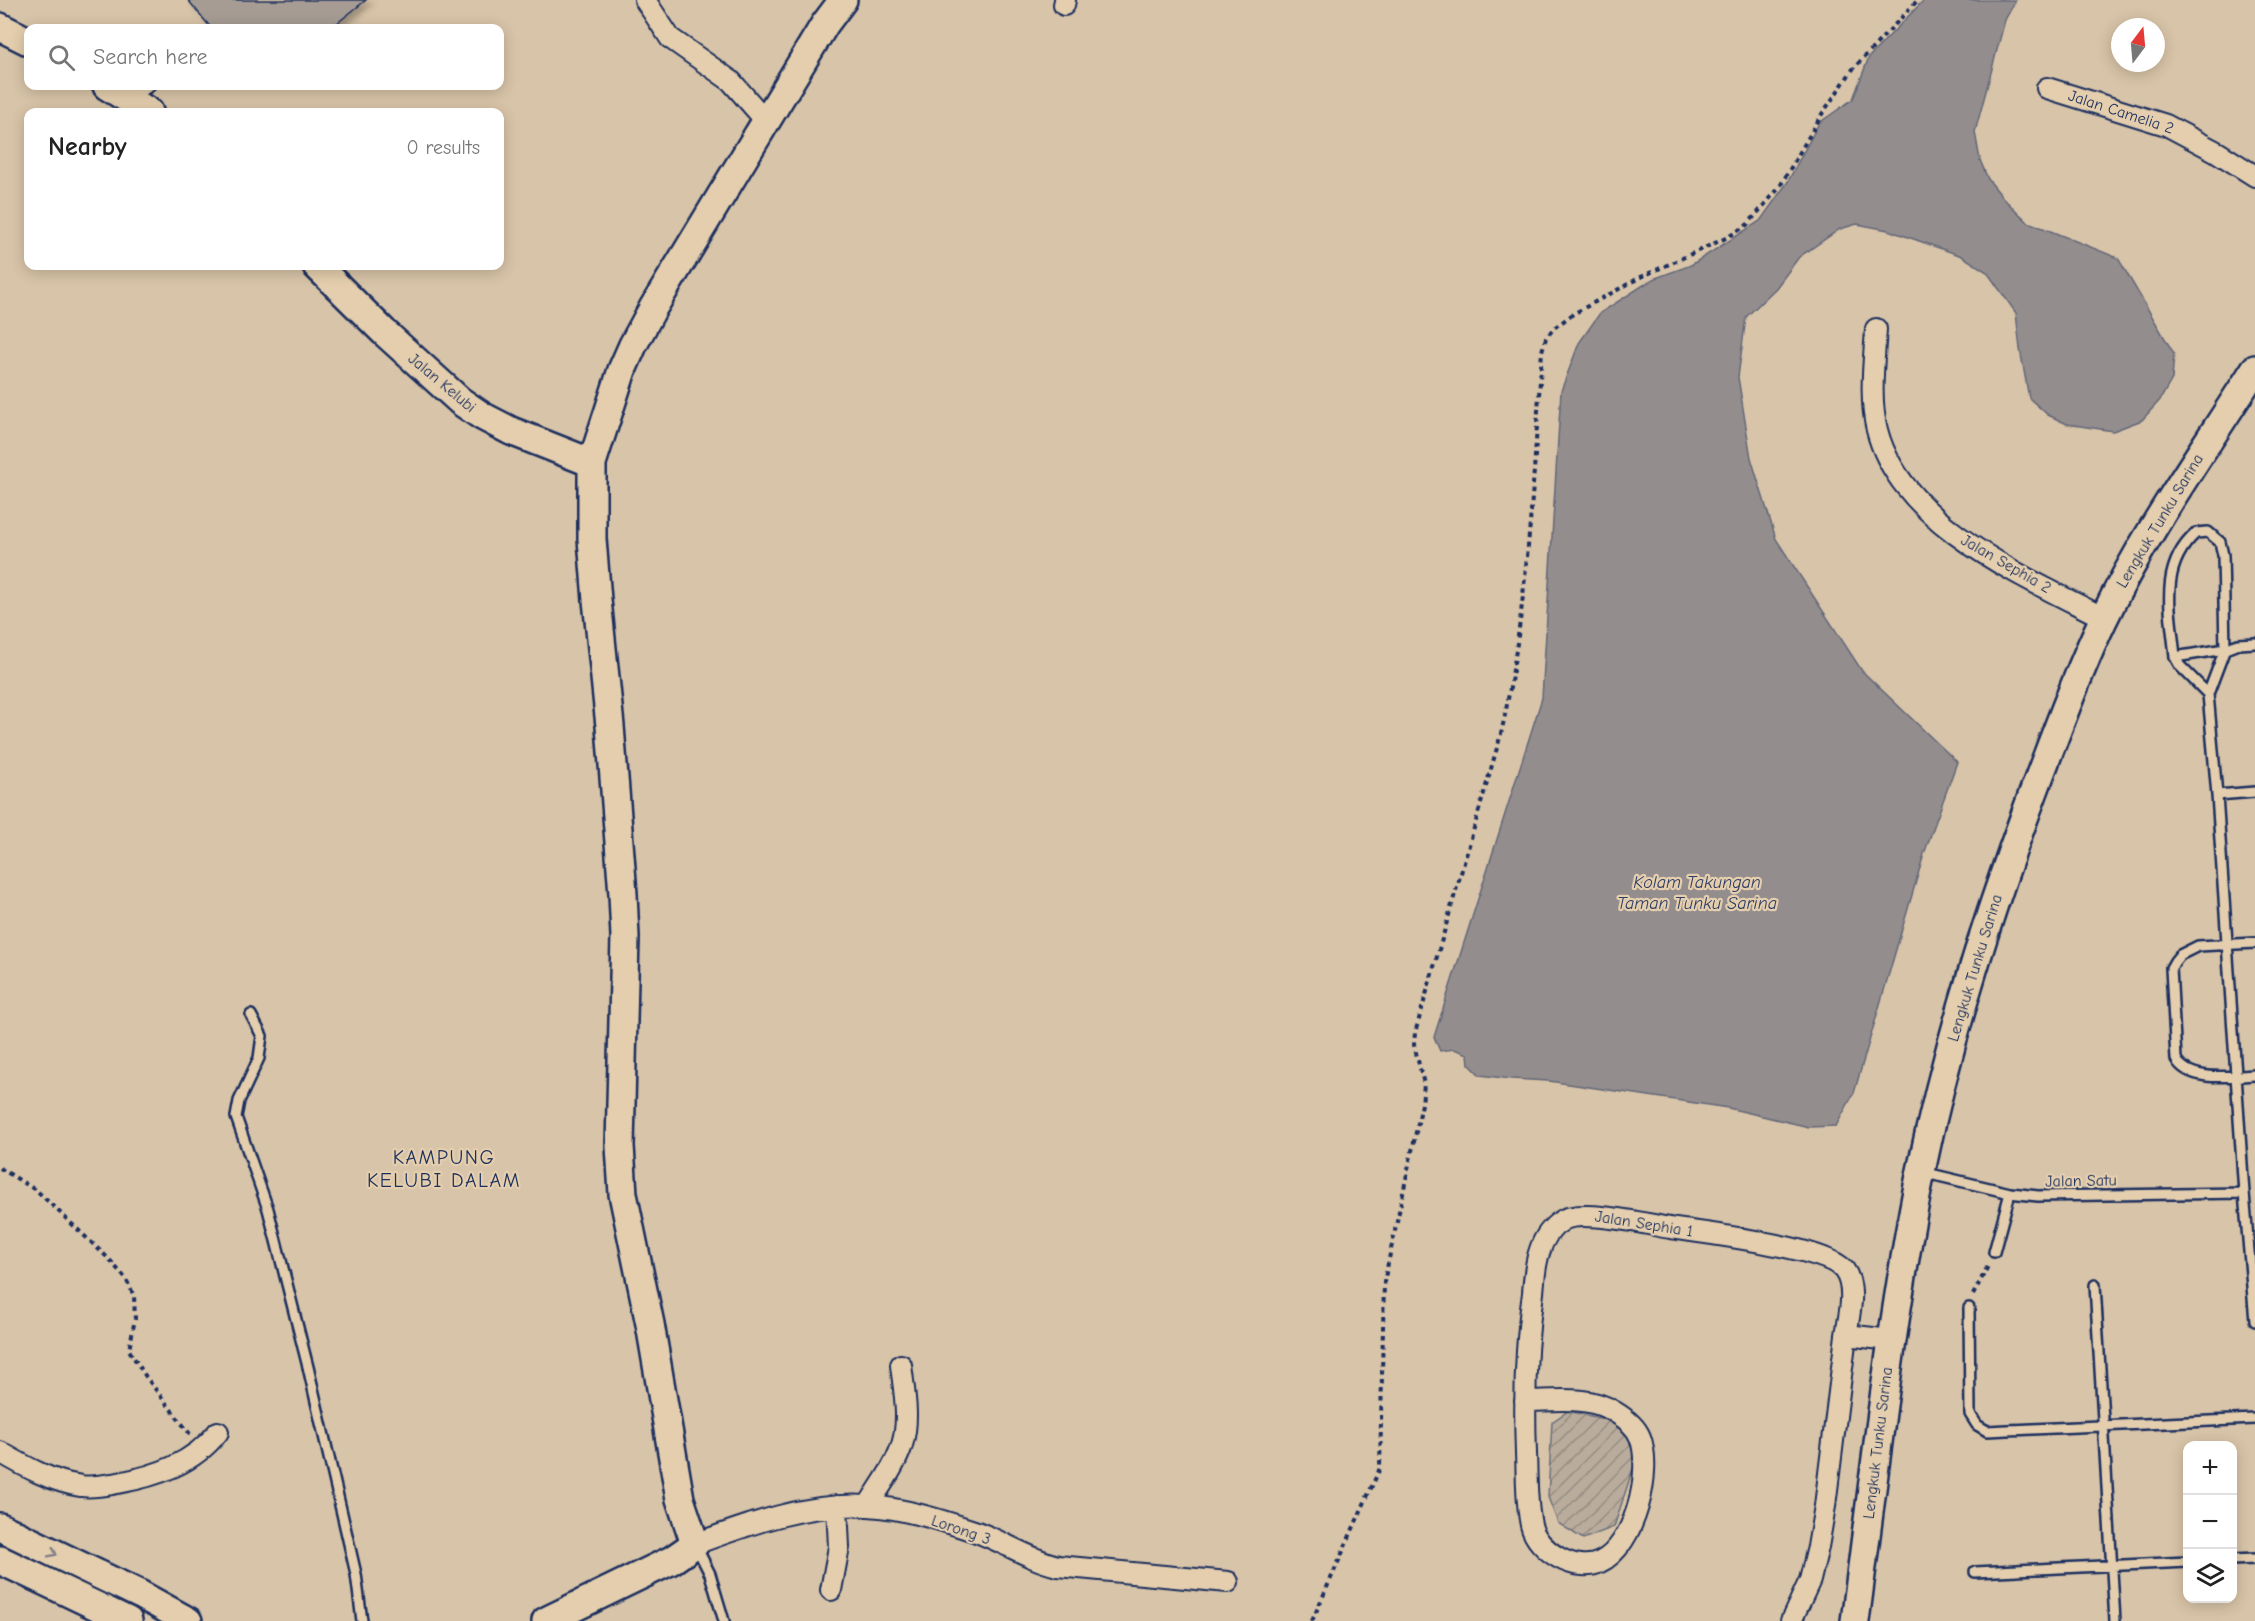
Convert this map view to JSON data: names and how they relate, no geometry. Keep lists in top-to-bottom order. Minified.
{"streets":{"street":["Jalan Camelia 2","Jalan Kelubi","Lengkuk Tunku Sarina","Jalan Sephia 2","Jalan Sephia 1","Lorong 3"],"lane":["Jalan Satu"]},"crossings":[["Lengkuk Tunku Sarina","Jalan Sephia 2"],["Lengkuk Tunku Sarina","Jalan Satu"]],"districts":["KAMPUNG KELUBI DALAM"],"water":["Kolam Takungan Taman Tunku Sarina"],"north":"top","page":{"search":"Search here","heading":["Nearby","0 results"],"map_buttons":["+","−"]}}
